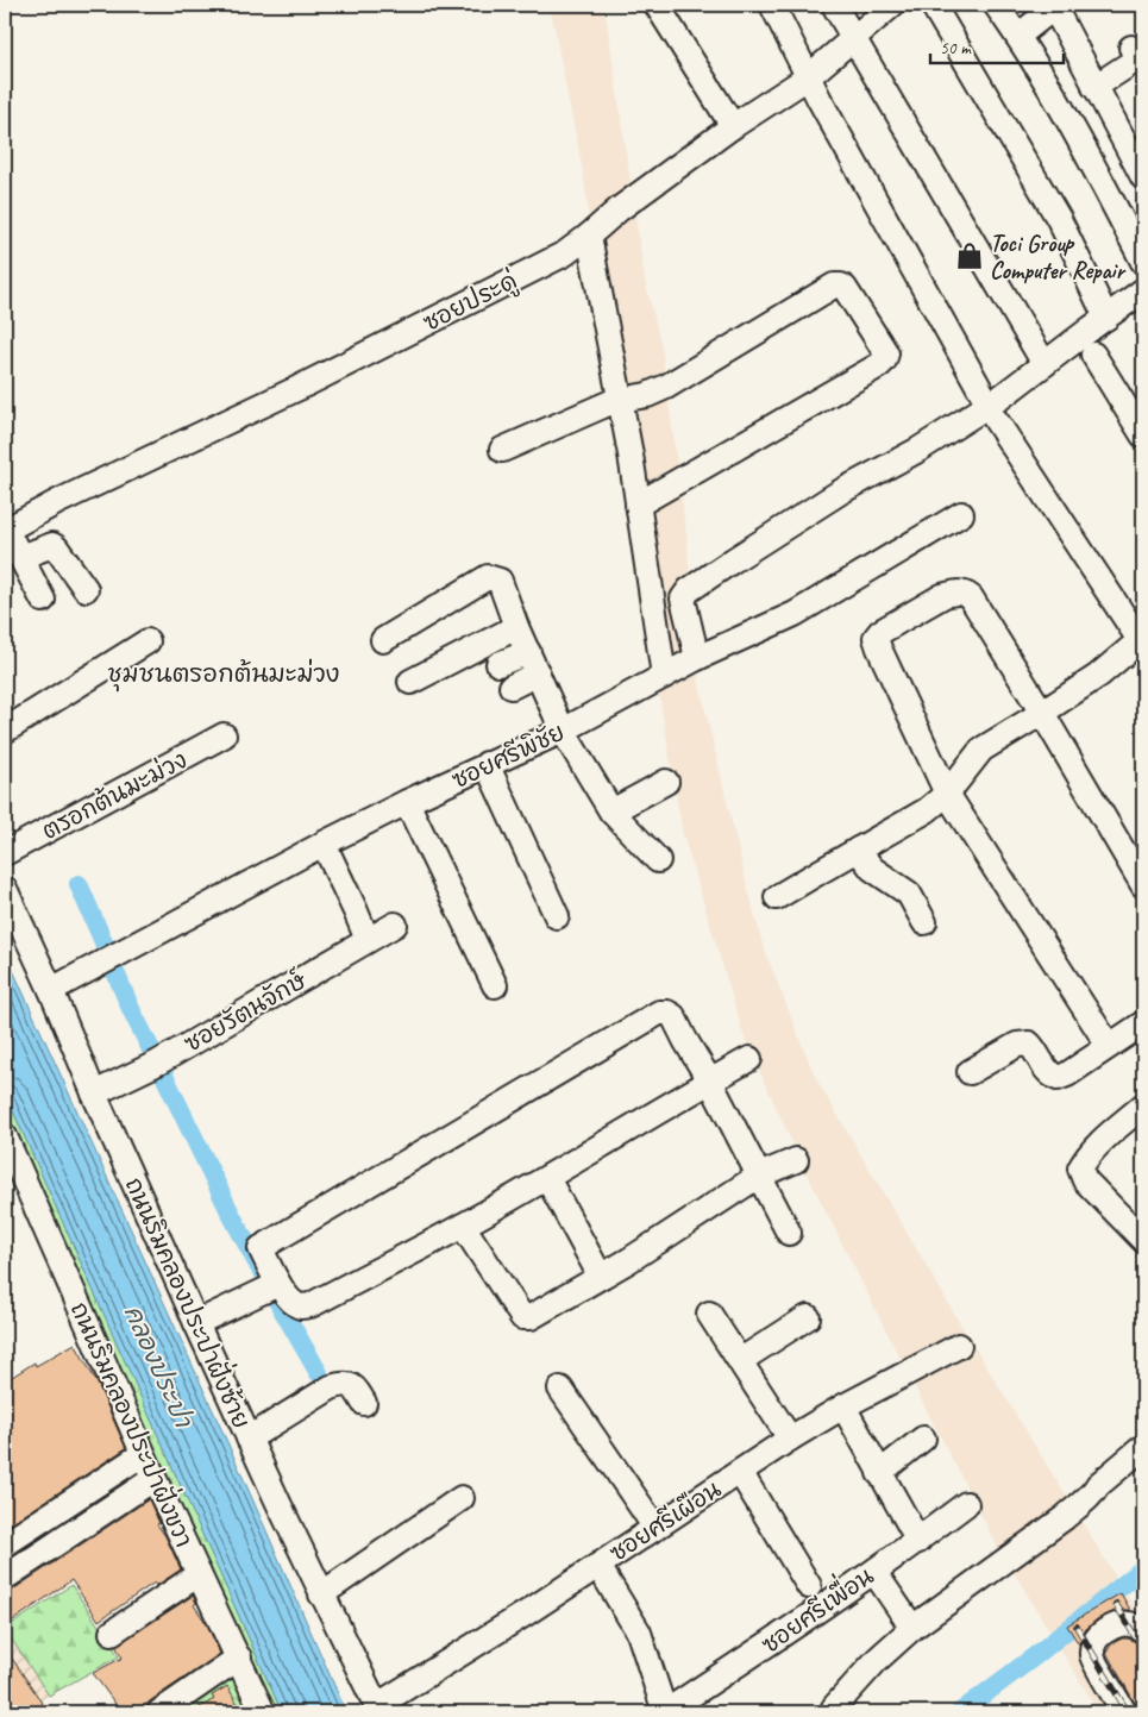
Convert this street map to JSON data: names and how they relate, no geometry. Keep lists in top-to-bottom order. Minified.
{"streets":{"street":["ซอยประดู่","ซอยศรีพิชัย","ตรอกต้นมะม่วง","ซอยรัตนจักษ์","ถนนริมคลองประปาฝั่งซ้าย","ถนนริมคลองประปาฝั่งขวา","ซอยศรีเผือน","ซอยศรีเพื่อน"]},"crossings":[["ซอยศรีพิชัย","ถนนริมคลองประปาฝั่งซ้าย"],["ซอยรัตนจักษ์","ถนนริมคลองประปาฝั่งซ้าย"],["ถนนริมคลองประปาฝั่งซ้าย","ซอยศรีเผือน"]],"districts":["ชุมชนตรอกต้นมะม่วง"],"water":["คลองประปา"],"places":{"shop":["Toci Group Computer Repair"]},"scale_bar":"50 m"}
